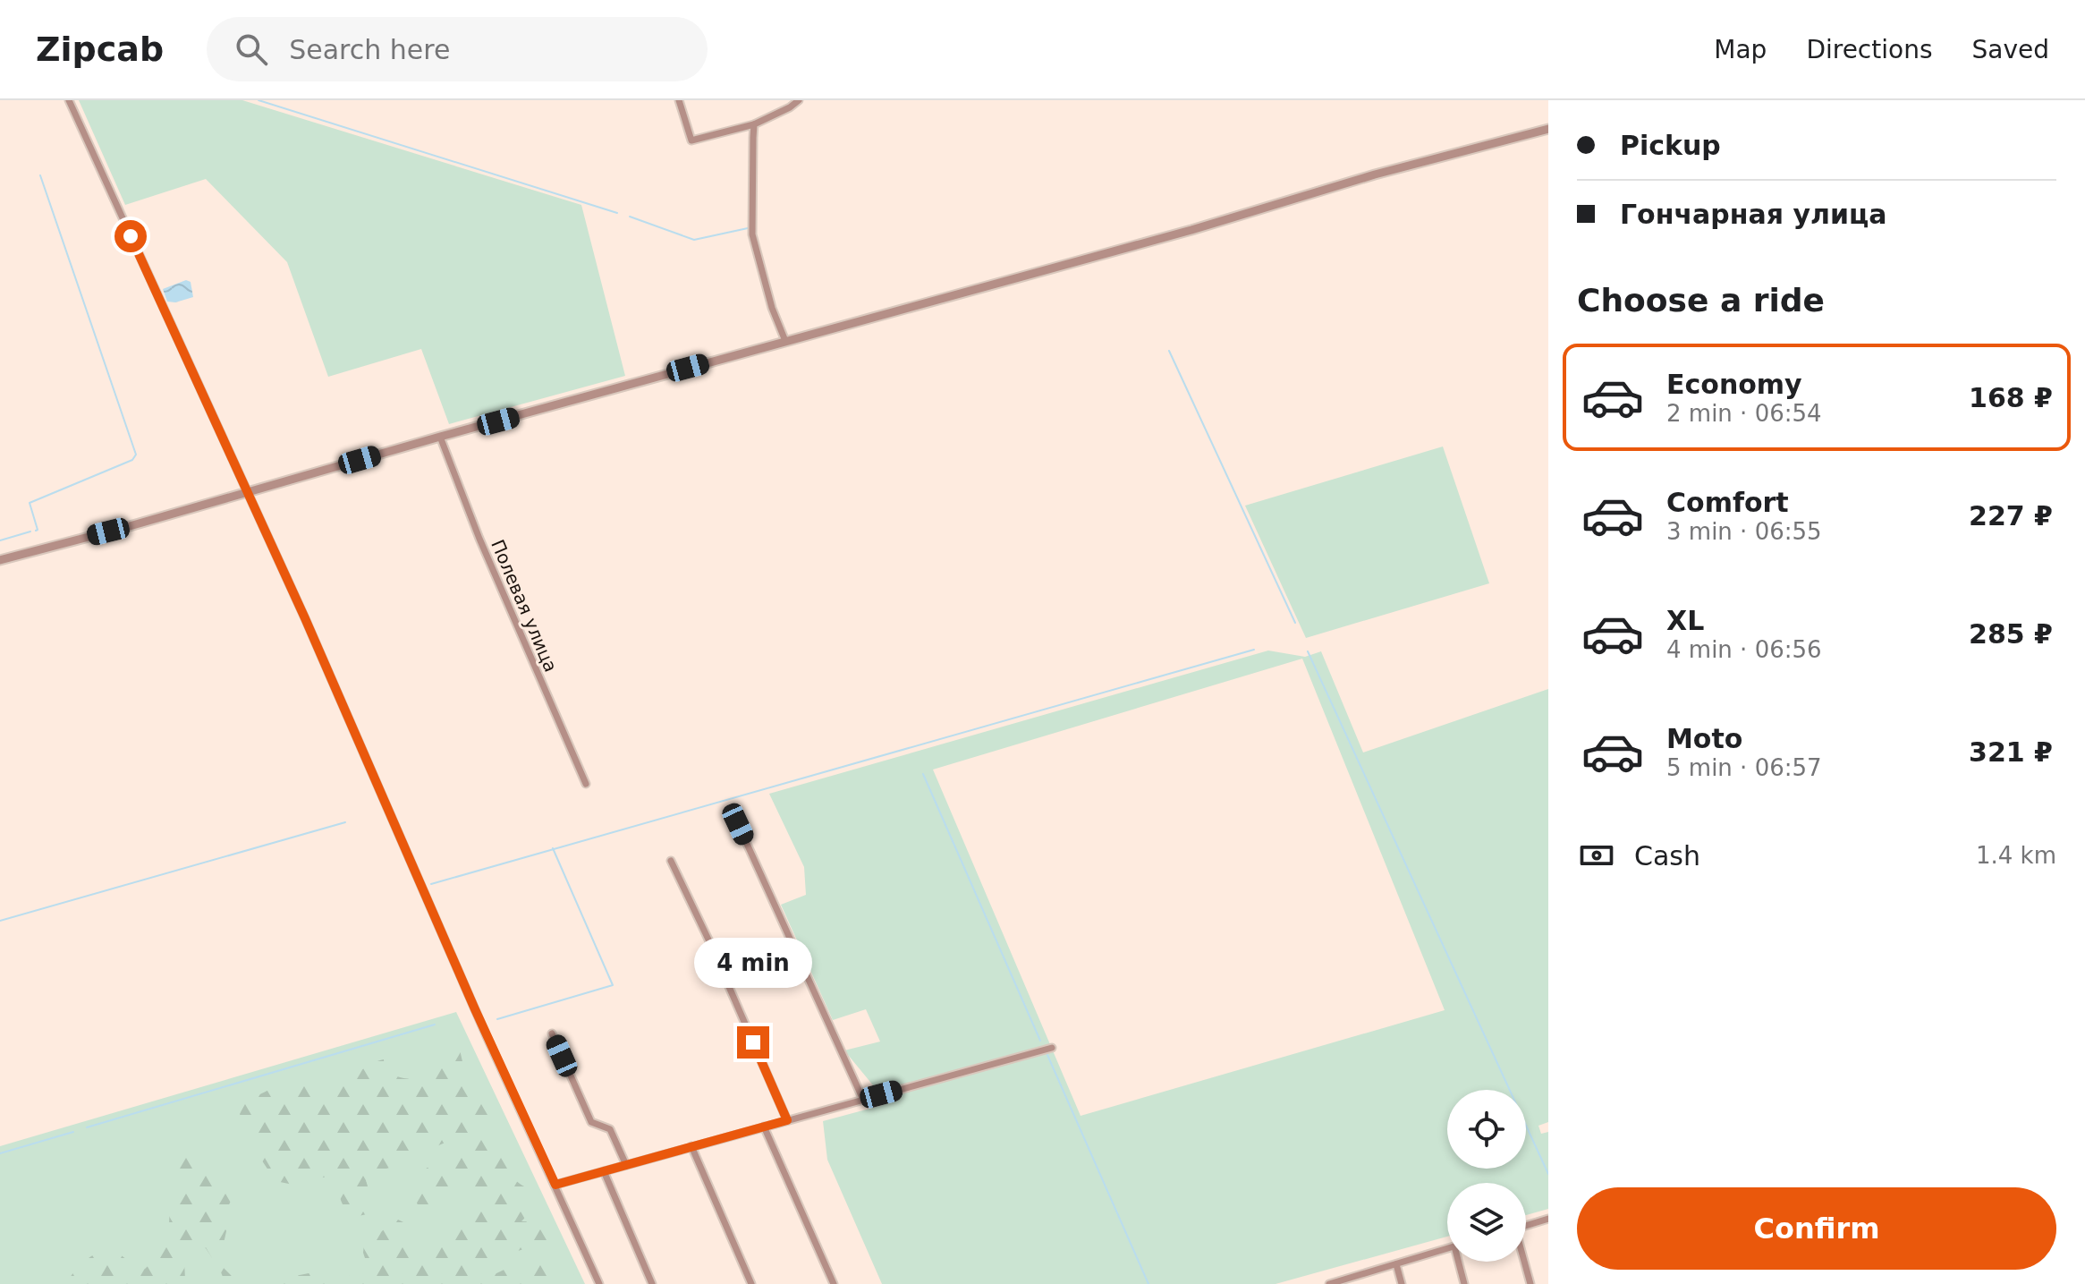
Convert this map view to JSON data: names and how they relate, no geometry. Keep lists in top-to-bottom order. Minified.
{"streets":{"street":["Полевая улица"]},"page":{"header":"Zipcab","search":"Search here","nav":["Map","Directions","Saved"],"banner":["Pickup","Гончарная улица"],"heading":"Choose a ride","list":[{"name":"Economy","note":"2 min · 06:54","value":"168 ₽"},{"name":"Comfort","note":"3 min · 06:55","value":"227 ₽"},{"name":"XL","note":"4 min · 06:56","value":"285 ₽"},{"name":"Moto","note":"5 min · 06:57","value":"321 ₽"}],"pay":["Cash","1.4 km"],"bubble":"4 min","buttons":"Confirm"}}
